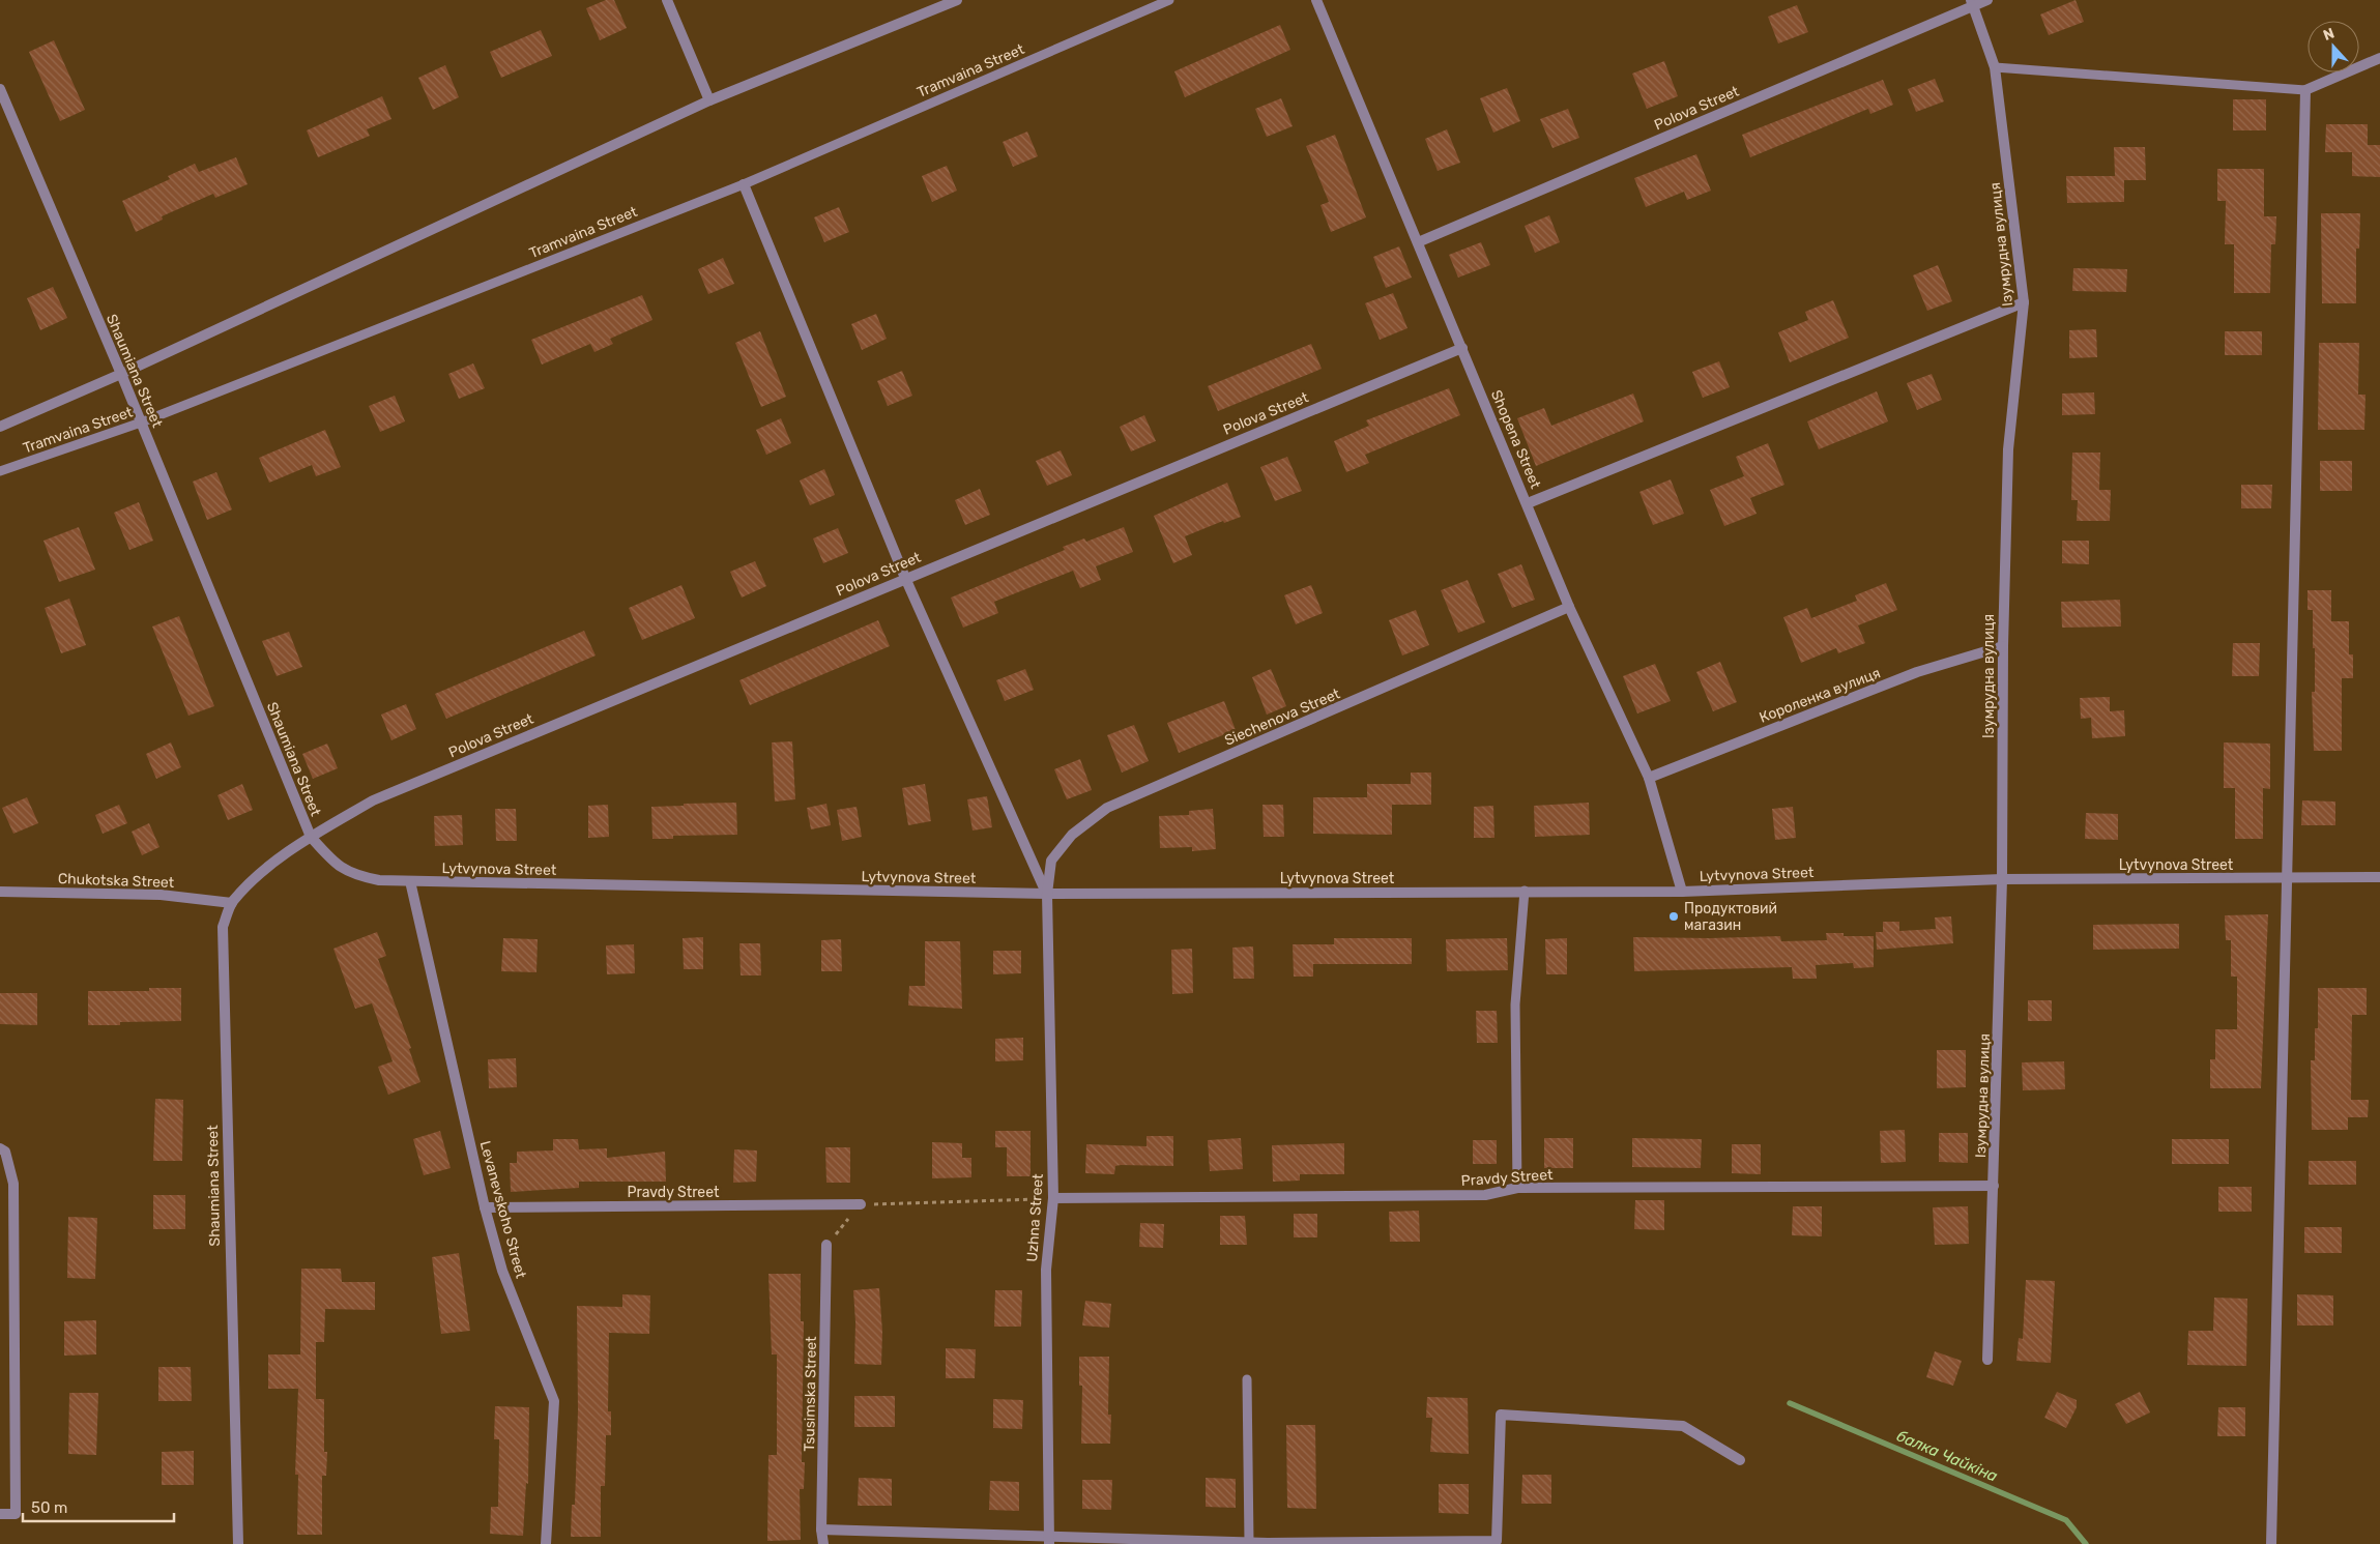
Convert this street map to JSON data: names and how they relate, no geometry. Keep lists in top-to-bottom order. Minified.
{"streets":{"street":["Tramvaina Street","Polova Street","Ізумрудна вулиця","Shaumiana Street","Shopena Street","Короленка вулиця","Siechenova Street","Lytvynova Street","Chukotska Street","Pravdy Street","Levanevskoho Street","Uzhna Street","Tsusimska Street"]},"crossings":[["Tramvaina Street","Shaumiana Street"],["Polova Street","Ізумрудна вулиця"],["Polova Street","Shaumiana Street"],["Polova Street","Shopena Street"],["Polova Street","Lytvynova Street"],["Ізумрудна вулиця","Короленка вулиця"],["Ізумрудна вулиця","Lytvynova Street"],["Ізумрудна вулиця","Pravdy Street"],["Shaumiana Street","Lytvynova Street"],["Shaumiana Street","Chukotska Street"],["Shopena Street","Короленка вулиця"],["Shopena Street","Siechenova Street"],["Shopena Street","Lytvynova Street"],["Siechenova Street","Lytvynova Street"],["Siechenova Street","Uzhna Street"],["Lytvynova Street","Levanevskoho Street"],["Lytvynova Street","Uzhna Street"],["Pravdy Street","Levanevskoho Street"],["Pravdy Street","Uzhna Street"]],"water":["балка Чайкіна"],"places":["Продуктовий магазин"],"scale_bar":"50 m","north":"top"}
